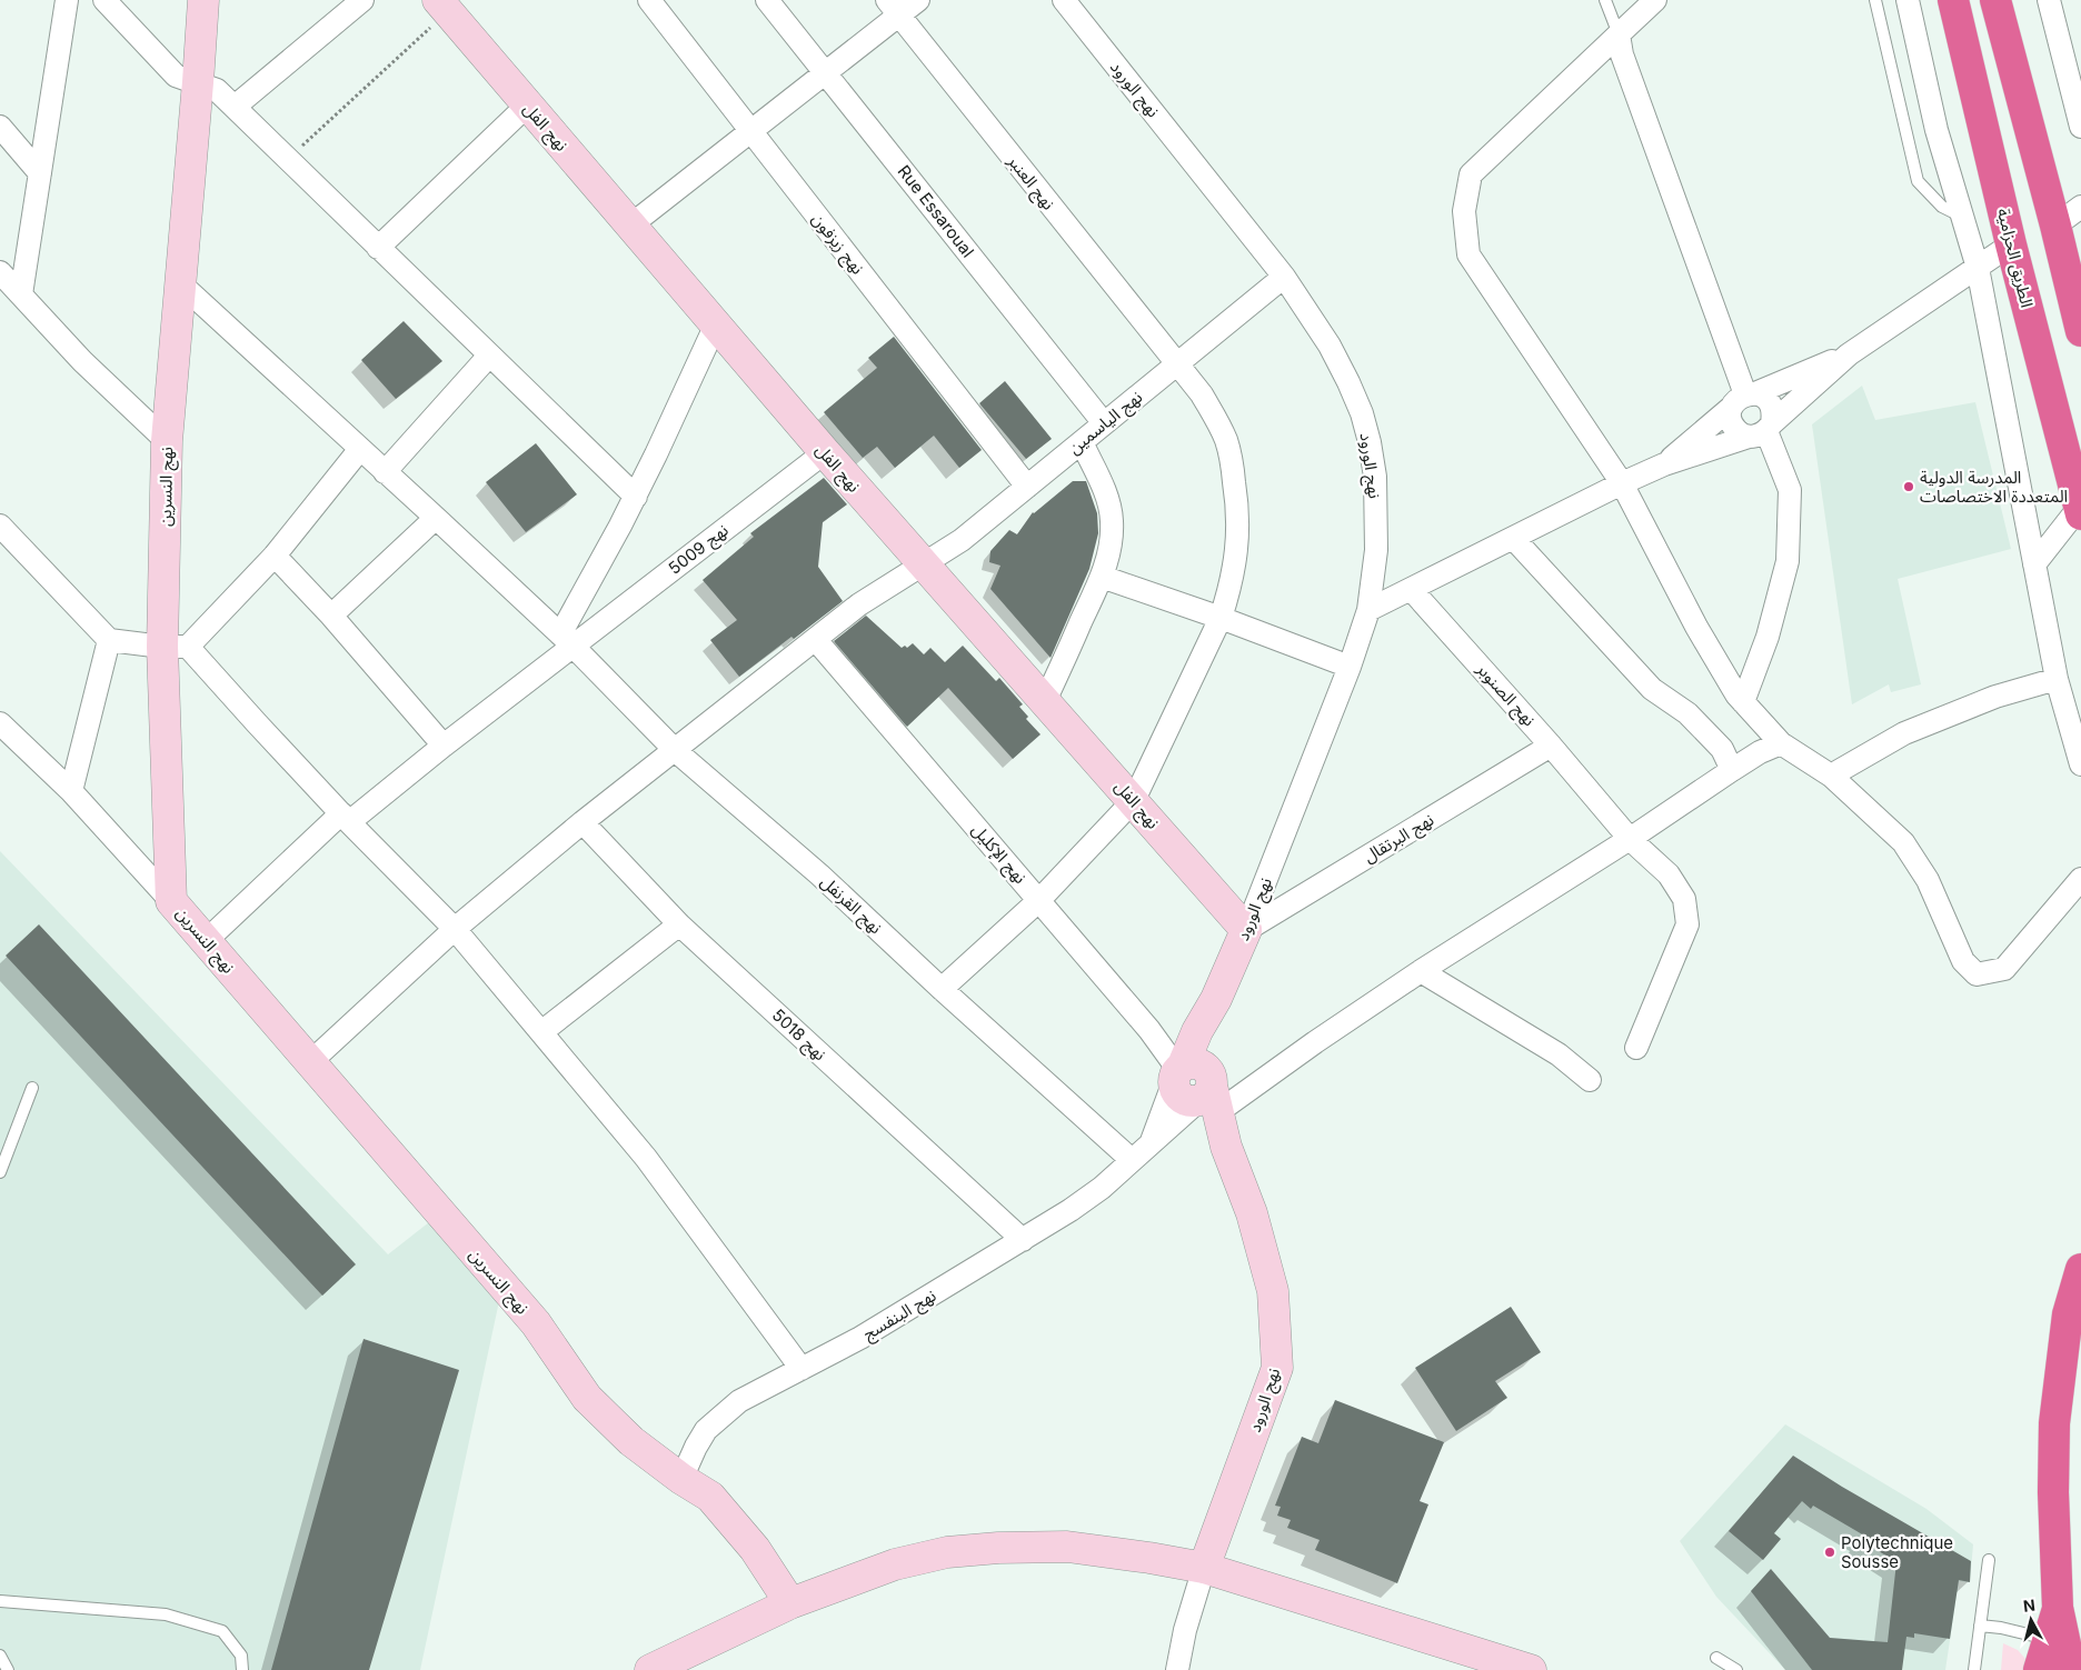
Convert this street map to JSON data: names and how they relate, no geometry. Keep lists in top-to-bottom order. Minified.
{"streets":{"highway":["الطريق الحزامية"],"street":["نهج الورود","نهج الفل","نهج العنبر","Rue Essaroual","نهج زيزفون","نهج الياسمين","نهج النسرين","نهج 5009","نهج الصنوبر","نهج البرتقال","نهج الإكليل","نهج القرنفل","نهج 5018","نهج البنفسج"]},"crossings":[["نهج الورود","نهج الفل"],["نهج الورود","نهج الياسمين"],["نهج الورود","نهج البرتقال"],["نهج الورود","نهج الإكليل"],["نهج الورود","نهج البنفسج"],["نهج الفل","نهج العنبر"],["نهج الفل","نهج الياسمين"],["نهج الفل","نهج 5009"],["نهج الفل","نهج البرتقال"],["نهج العنبر","نهج الياسمين"],["نهج العنبر","نهج الإكليل"],["نهج العنبر","نهج القرنفل"],["Rue Essaroual","نهج الياسمين"],["نهج زيزفون","نهج الياسمين"],["نهج الياسمين","نهج النسرين"],["نهج الياسمين","نهج الإكليل"],["نهج الياسمين","نهج القرنفل"],["نهج الياسمين","نهج 5018"],["نهج النسرين","نهج 5009"],["نهج النسرين","نهج القرنفل"],["نهج النسرين","نهج البنفسج"],["نهج 5009","نهج القرنفل"],["نهج الصنوبر","نهج البرتقال"],["نهج الصنوبر","نهج البنفسج"],["نهج الإكليل","نهج البنفسج"],["نهج القرنفل","نهج البنفسج"],["نهج 5018","نهج البنفسج"]],"places":["المدرسة الدولية المتعددة الاختصاصات","Polytechnique Sousse"],"north":"top"}
